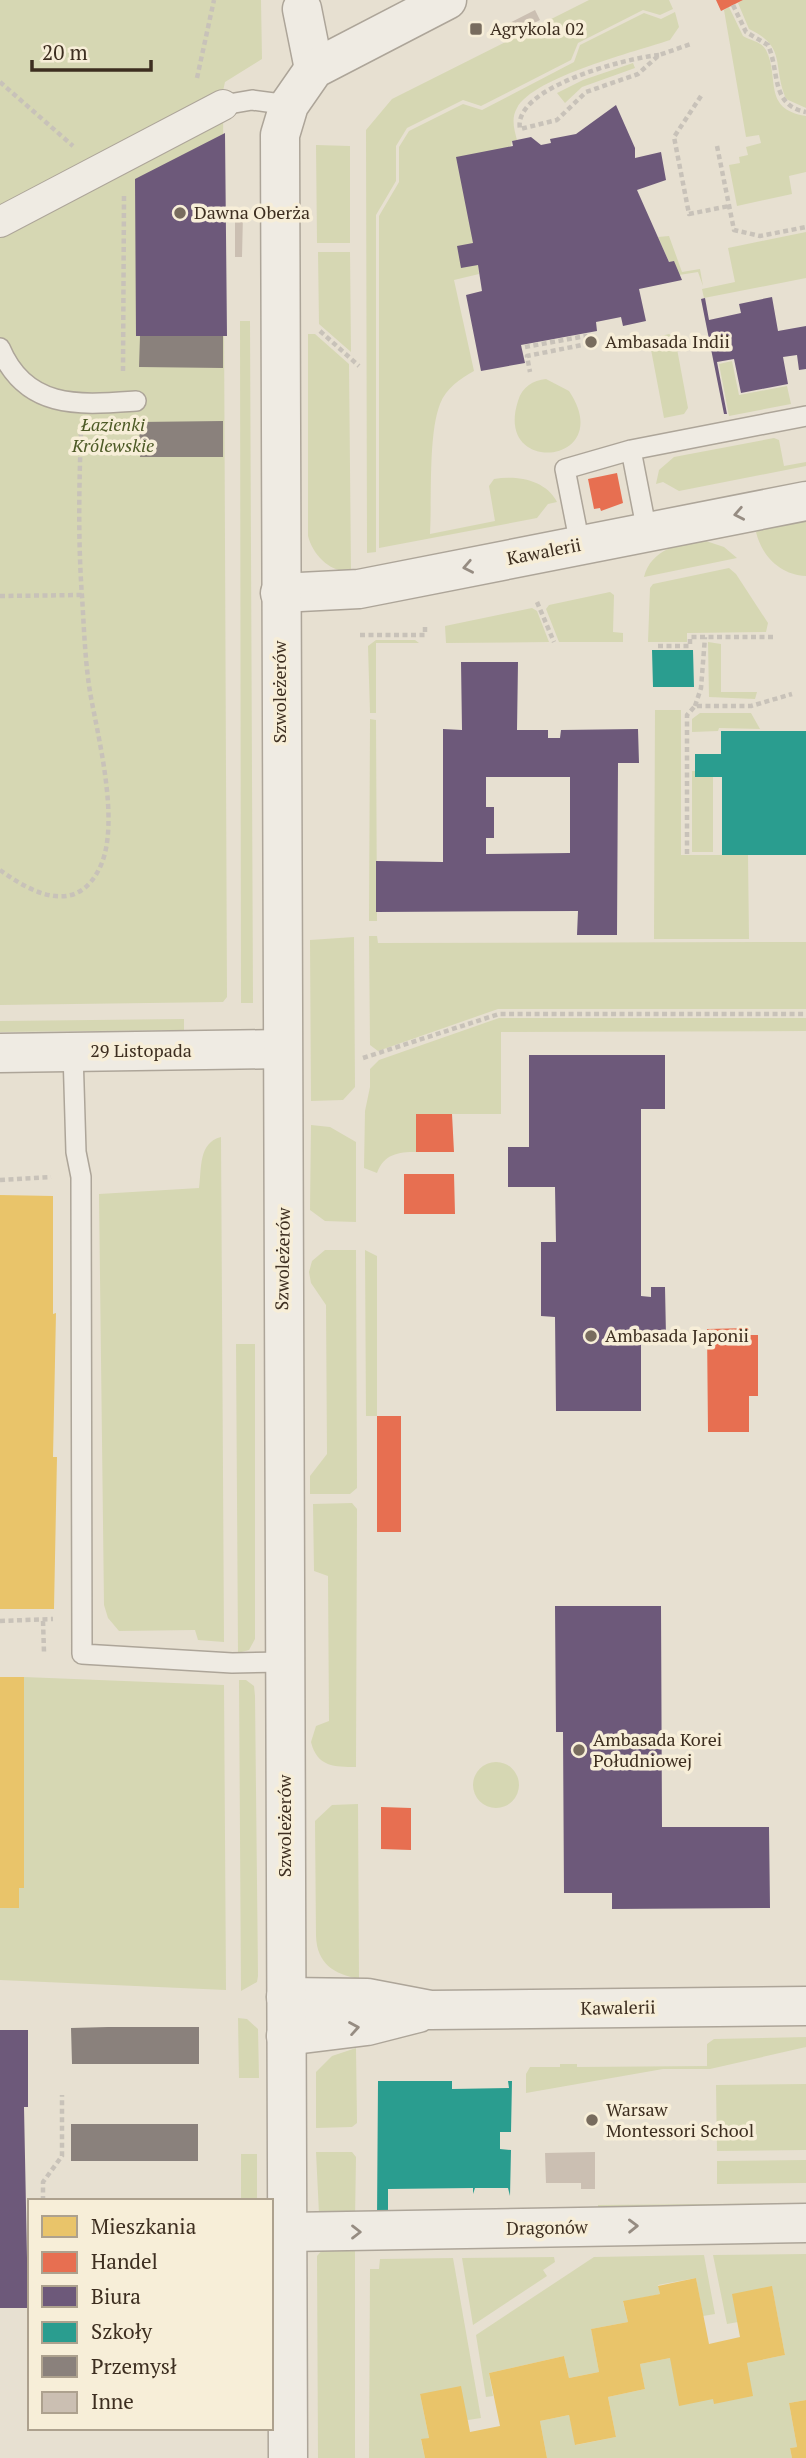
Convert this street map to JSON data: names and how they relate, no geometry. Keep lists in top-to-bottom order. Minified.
{"streets":{"street":["Kawalerii","Szwoleżerów","29 Listopada","Dragonów"]},"crossings":[["Kawalerii","Szwoleżerów"],["Szwoleżerów","29 Listopada"],["Szwoleżerów","Dragonów"]],"one_way":["Dragonów"],"parks":["Łazienki Królewskie"],"places":{"transit":["Agrykola 02"],"other":["Dawna Oberża","Ambasada Indii","Ambasada Japonii","Ambasada Korei Południowej","Warsaw Montessori School"]},"legend":["Mieszkania","Handel","Biura","Szkoły","Przemysł","Inne"],"scale_bar":"20 m"}
